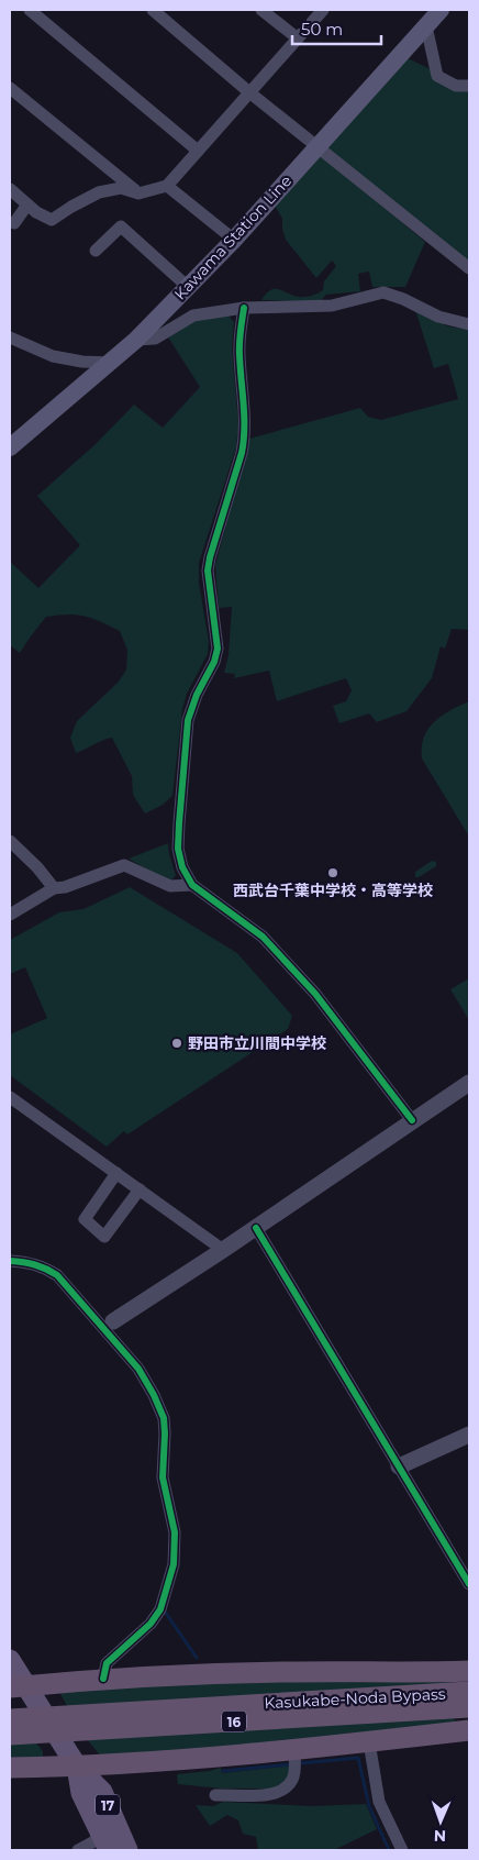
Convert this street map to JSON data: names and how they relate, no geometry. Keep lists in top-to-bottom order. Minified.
{"streets":{"highway":["Kasukabe-Noda Bypass","16"],"main road":["Kawama Station Line","17"]},"crossings":[["16","17"]],"places":["西武台千葉中学校・高等学校","野田市立川間中学校"],"scale_bar":"50 m","north":"bottom"}
